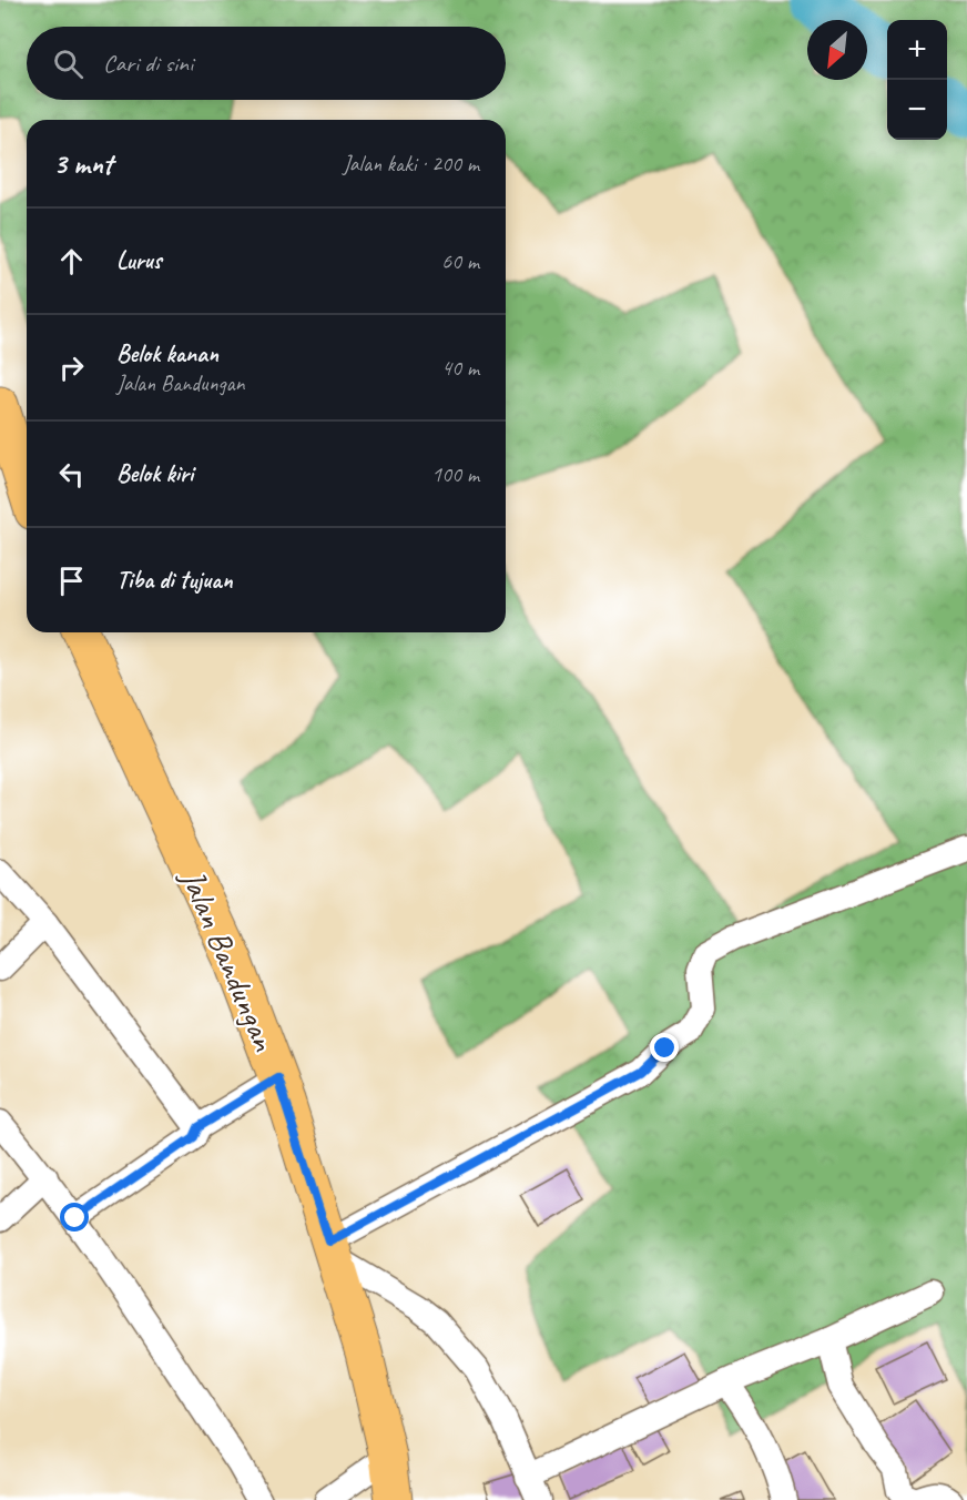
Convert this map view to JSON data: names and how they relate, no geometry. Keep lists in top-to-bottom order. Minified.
{"streets":{"main road":["Jalan Bandungan"]},"north":"bottom left","page":{"map_buttons":["+","−"],"search":"Cari di sini","heading":["3 mnt","Jalan kaki · 200 m"],"list":[["Lurus","60 m"],["Belok kanan","Jalan Bandungan","40 m"],["Belok kiri","100 m"],"Tiba di tujuan"]}}
